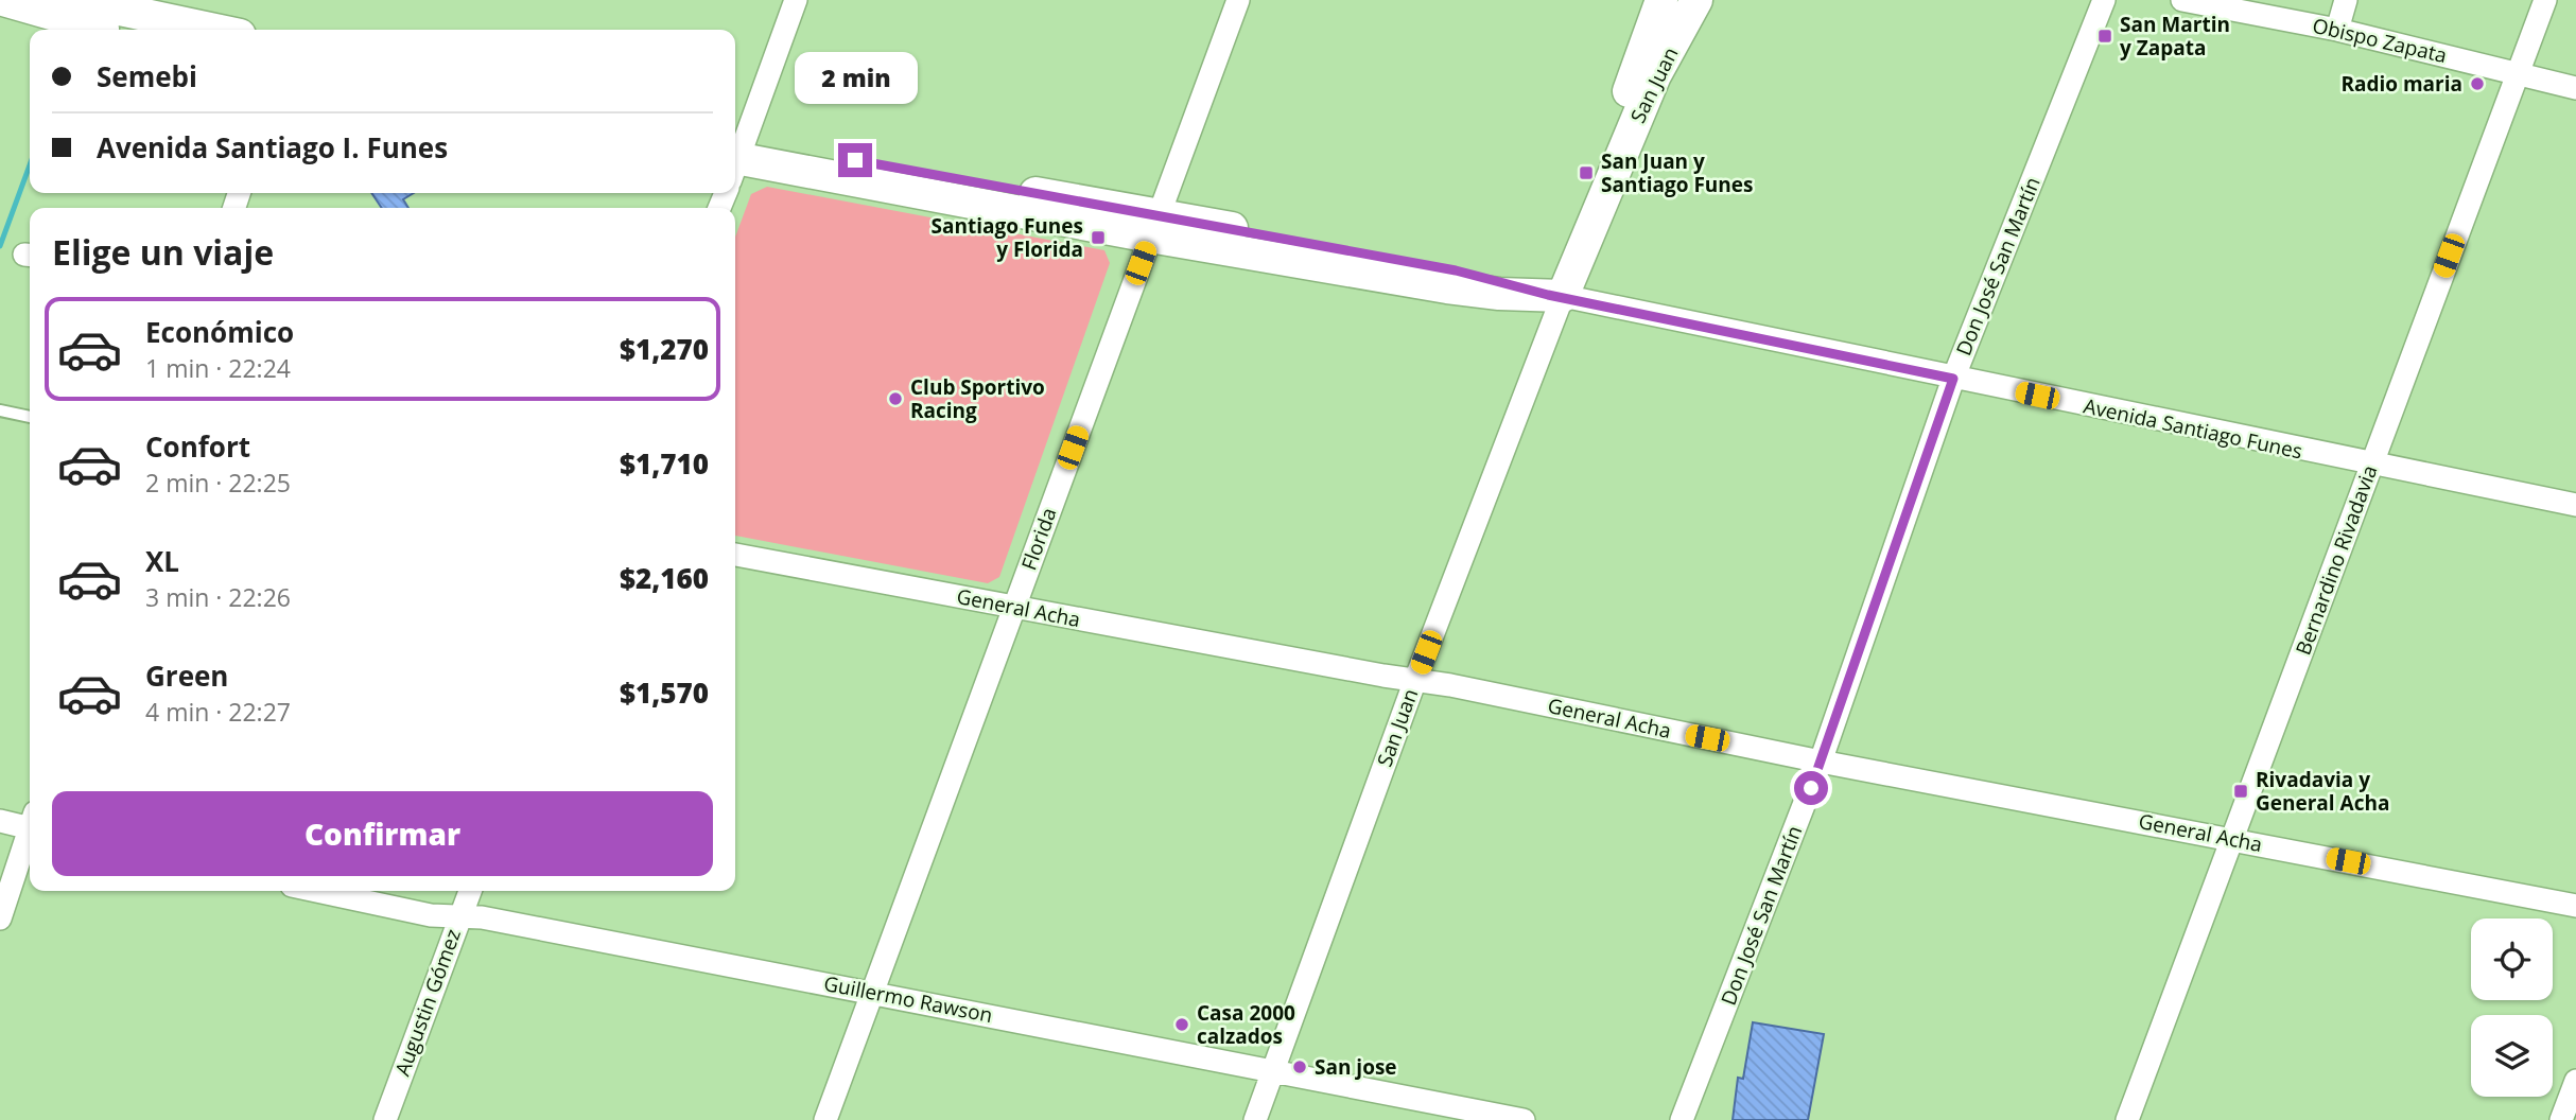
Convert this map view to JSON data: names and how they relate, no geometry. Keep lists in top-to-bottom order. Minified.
{"streets":{"main road":["San Juan"],"street":["Obispo Zapata","Don José San Martín","Avenida Santiago Funes","Florida","Bernardino Rivadavia","General Acha","Guillermo Rawson","Augustin Gómez"]},"crossings":[["Obispo Zapata","Bernardino Rivadavia"],["San Juan","Avenida Santiago Funes"],["San Juan","General Acha"],["San Juan","Guillermo Rawson"],["Don José San Martín","Avenida Santiago Funes"],["Don José San Martín","General Acha"],["Avenida Santiago Funes","Bernardino Rivadavia"],["Florida","General Acha"],["Florida","Guillermo Rawson"],["Bernardino Rivadavia","General Acha"],["Guillermo Rawson","Augustin Gómez"]],"places":{"transit":["San Martin y Zapata","San Juan y Santiago Funes","Santiago Funes y Florida","Rivadavia y General Acha"],"other":["Radio maria","Club Sportivo Racing","Casa 2000 calzados","San jose"]},"page":{"banner":["Semebi","Avenida Santiago I. Funes"],"bubble":"2 min","heading":"Elige un viaje","list":[{"name":"Económico","note":"1 min · 22:24","value":"$1,270"},{"name":"Confort","note":"2 min · 22:25","value":"$1,710"},{"name":"XL","note":"3 min · 22:26","value":"$2,160"},{"name":"Green","note":"4 min · 22:27","value":"$1,570"}],"buttons":"Confirmar"}}
